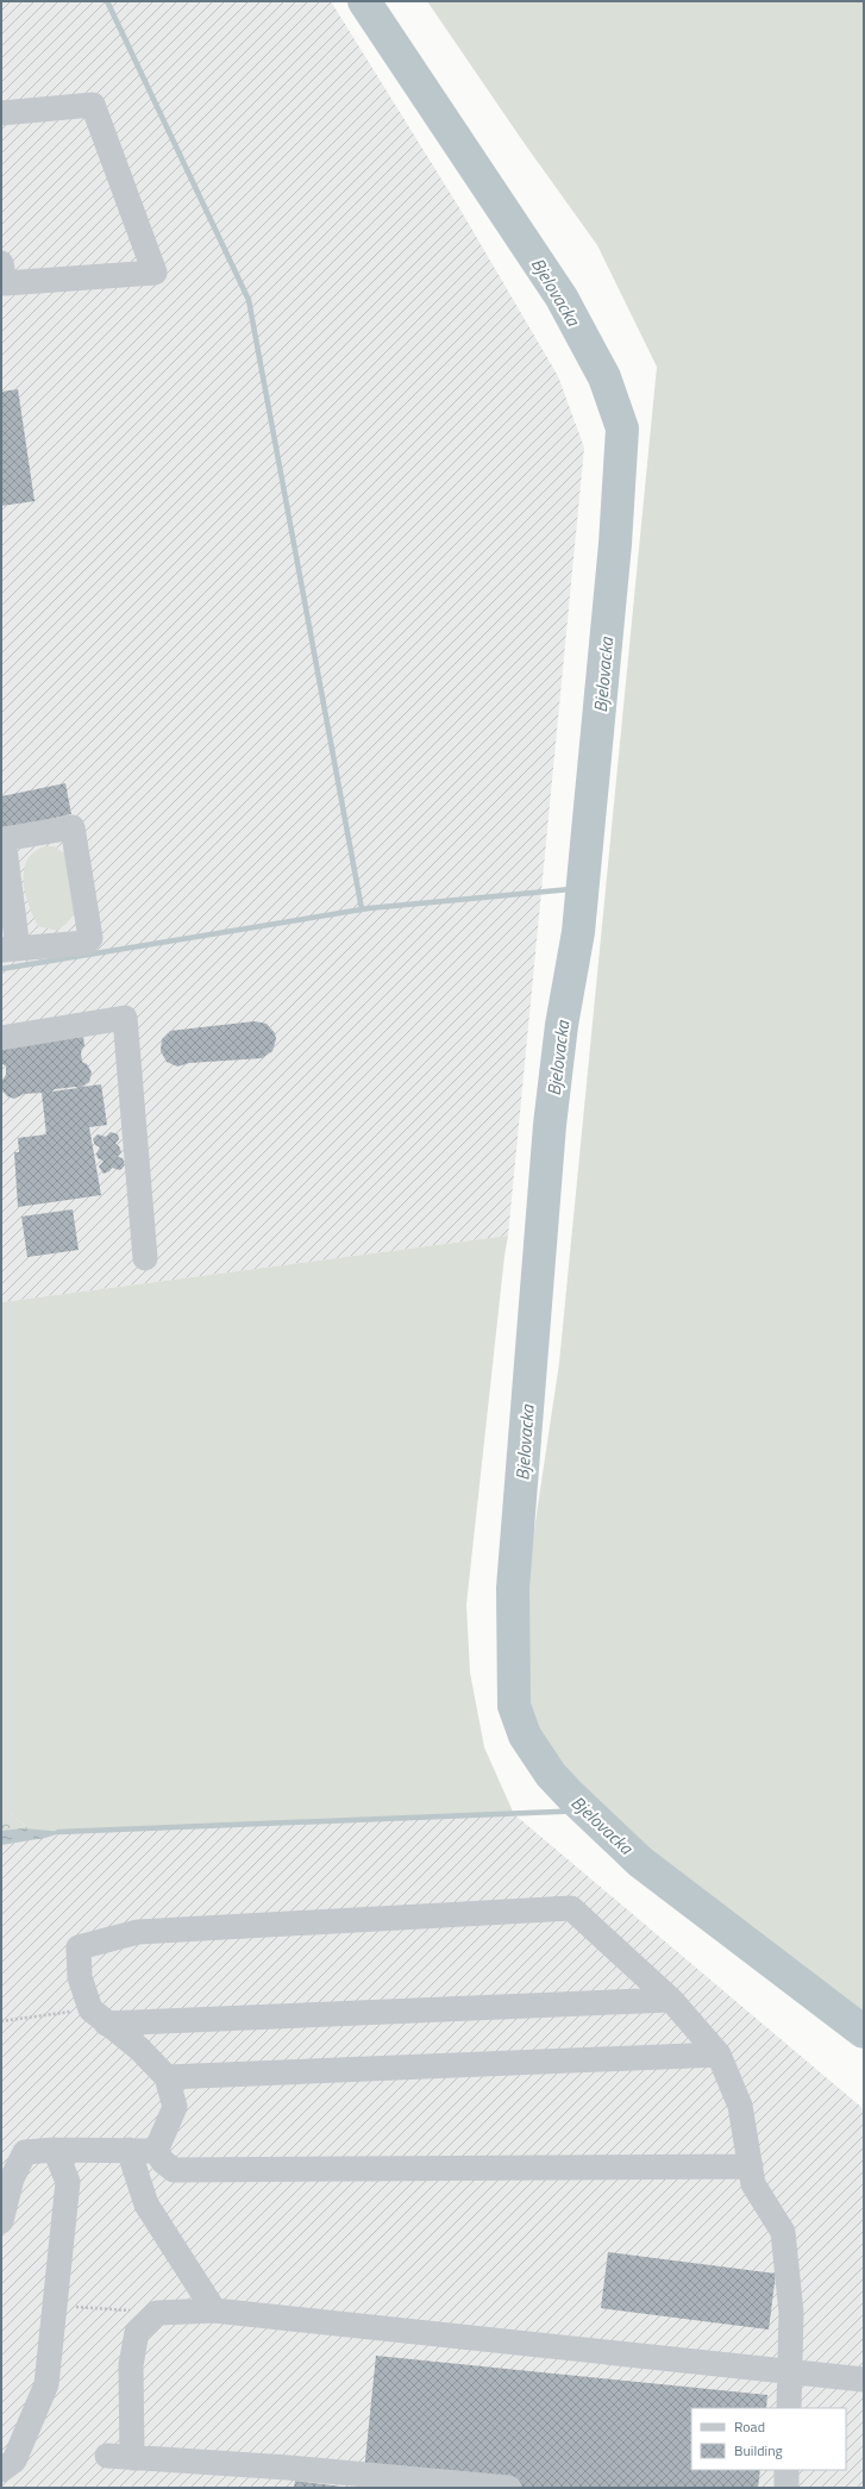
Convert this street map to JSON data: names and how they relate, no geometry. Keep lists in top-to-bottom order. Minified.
{"water":["Bjelovacka"],"legend":["Road","Building"]}
